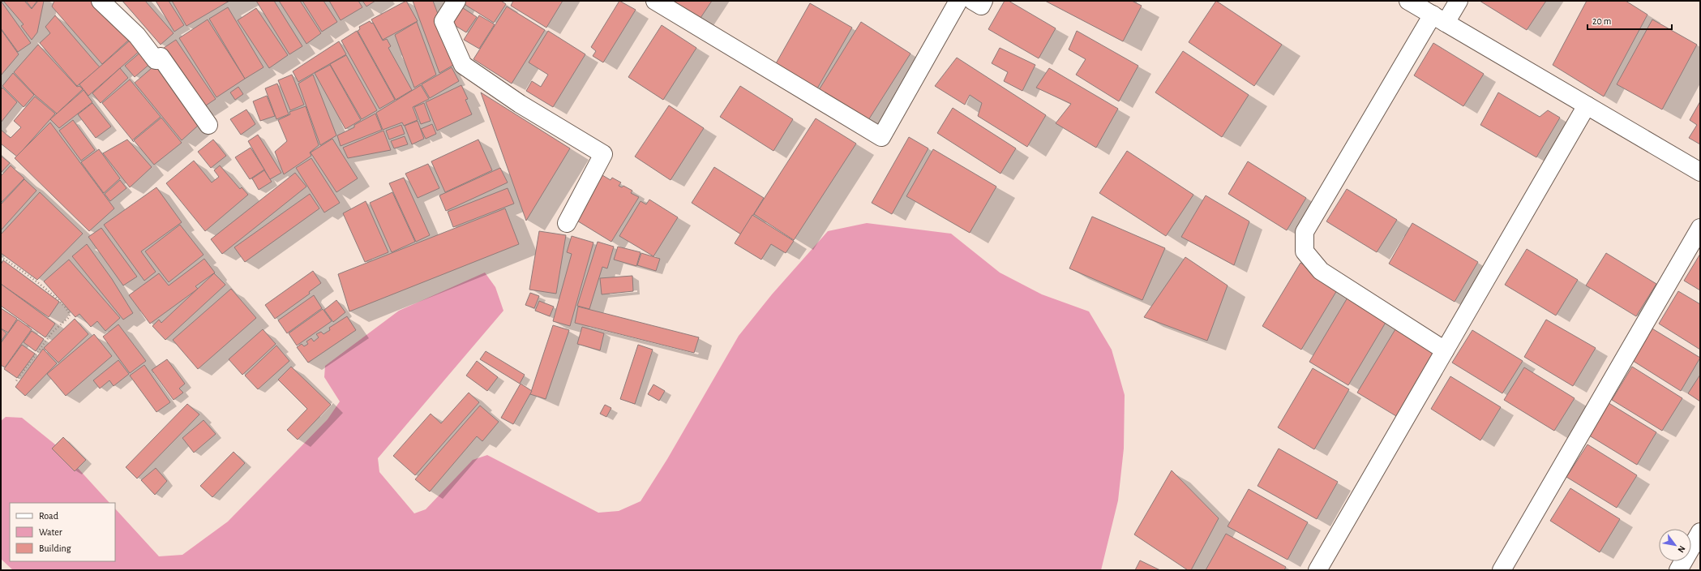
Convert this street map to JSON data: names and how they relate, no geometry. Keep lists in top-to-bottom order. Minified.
{"legend":["Road","Water","Building"],"scale_bar":"20 m","north":"bottom right"}
